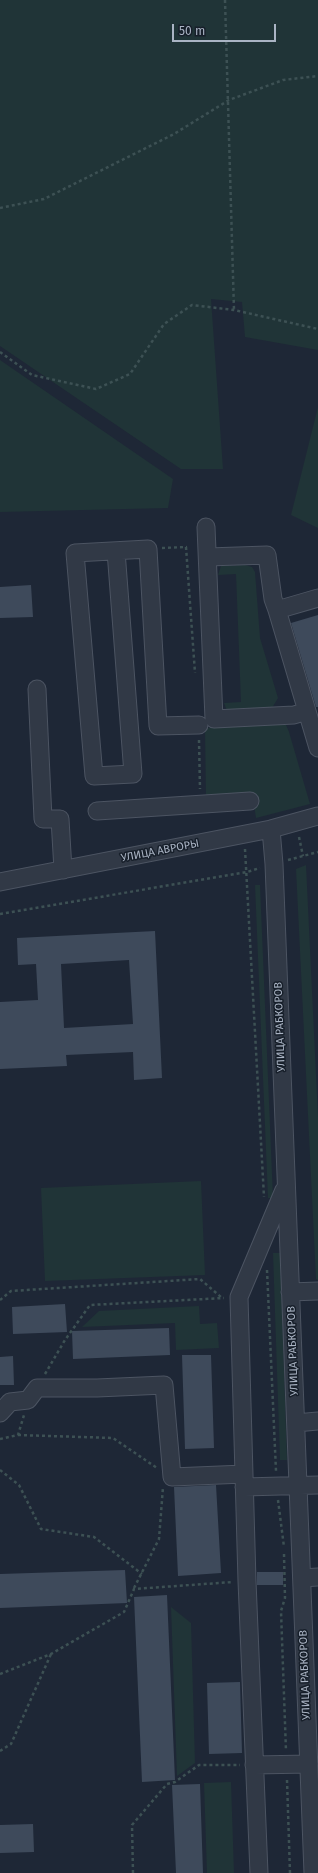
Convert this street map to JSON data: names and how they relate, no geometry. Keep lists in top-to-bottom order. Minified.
{"streets":{"street":["УЛИЦА АВРОРЫ","УЛИЦА РАБКОРОВ"]},"crossings":[["УЛИЦА АВРОРЫ","УЛИЦА РАБКОРОВ"]],"scale_bar":"50 m"}
